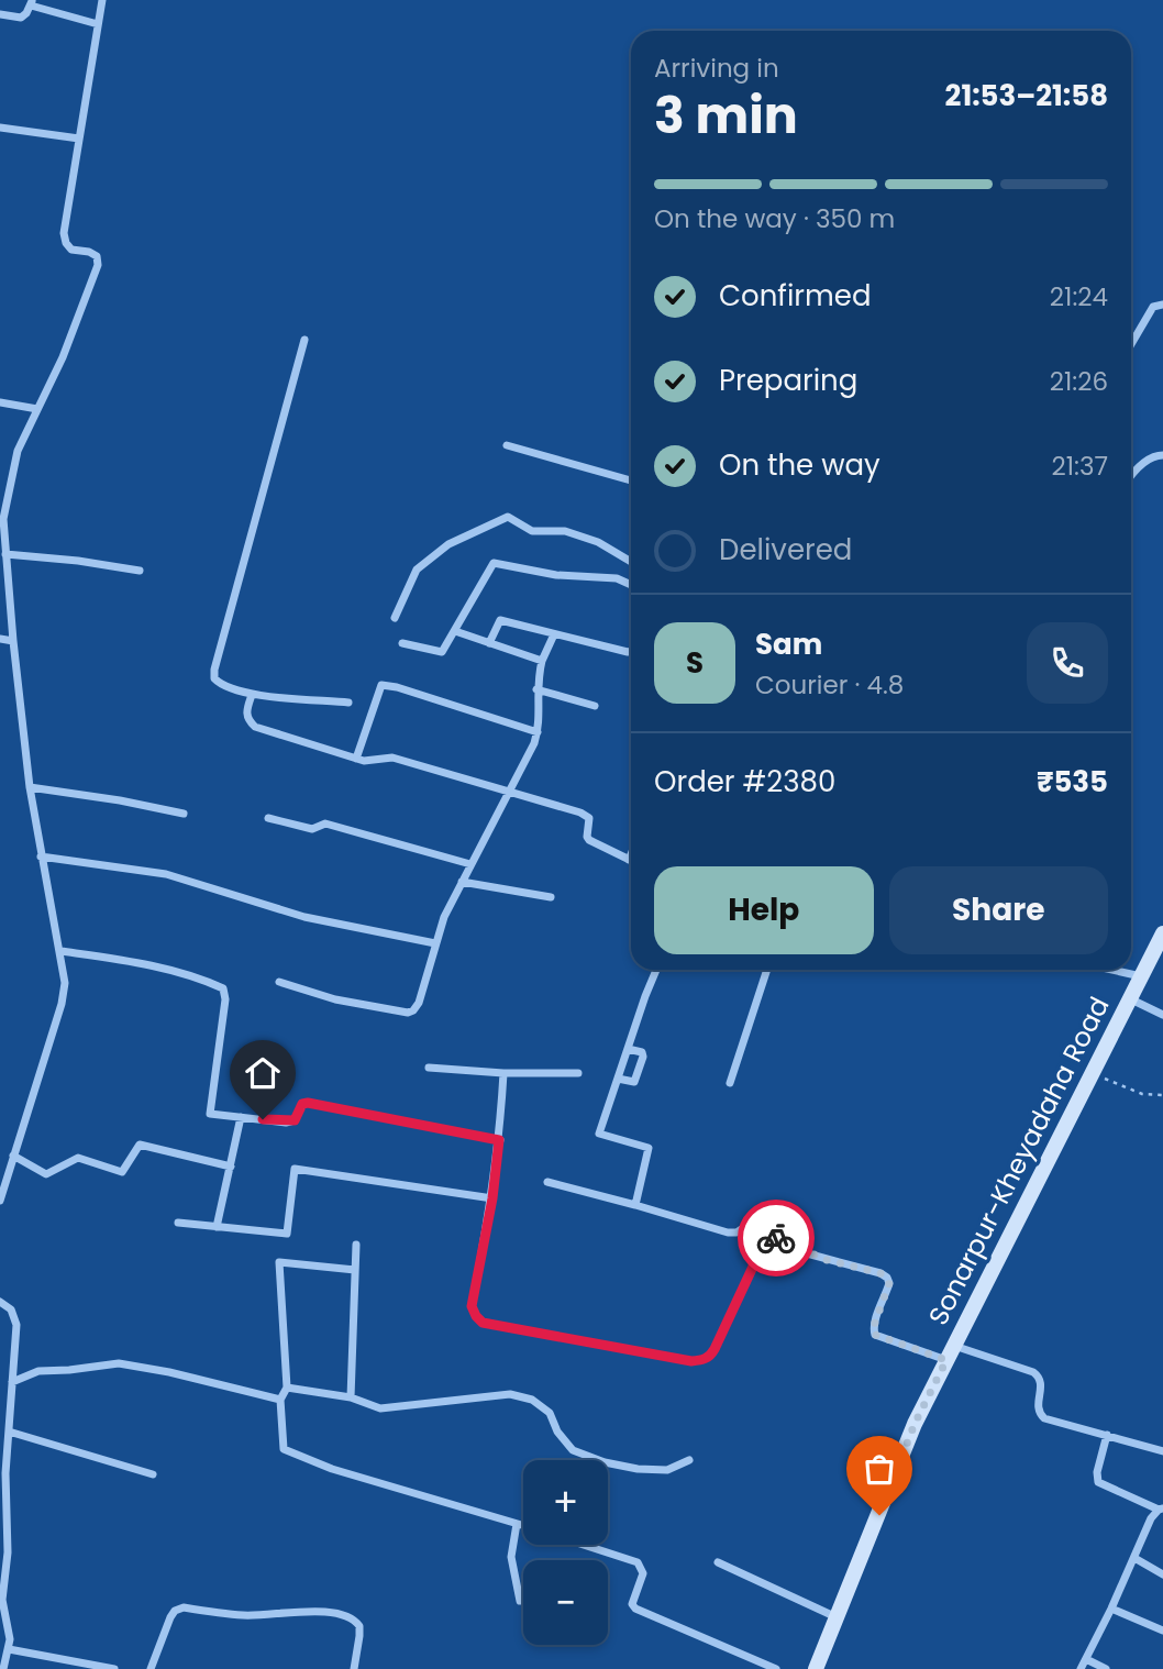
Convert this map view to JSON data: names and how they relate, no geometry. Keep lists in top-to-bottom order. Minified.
{"streets":{"main road":["Sonarpur-Kheyadaha Road"]},"page":{"heading":["3 min","Arriving in","21:53–21:58"],"panel":["Sam","Courier · 4.8","Order #2380","₹535"],"bar":"On the way · 350 m","list":[["Confirmed","21:24"],["Preparing","21:26"],["On the way","21:37"],"Delivered"],"round":"S","buttons":["Help","Share"],"map_buttons":["+","−"]}}
